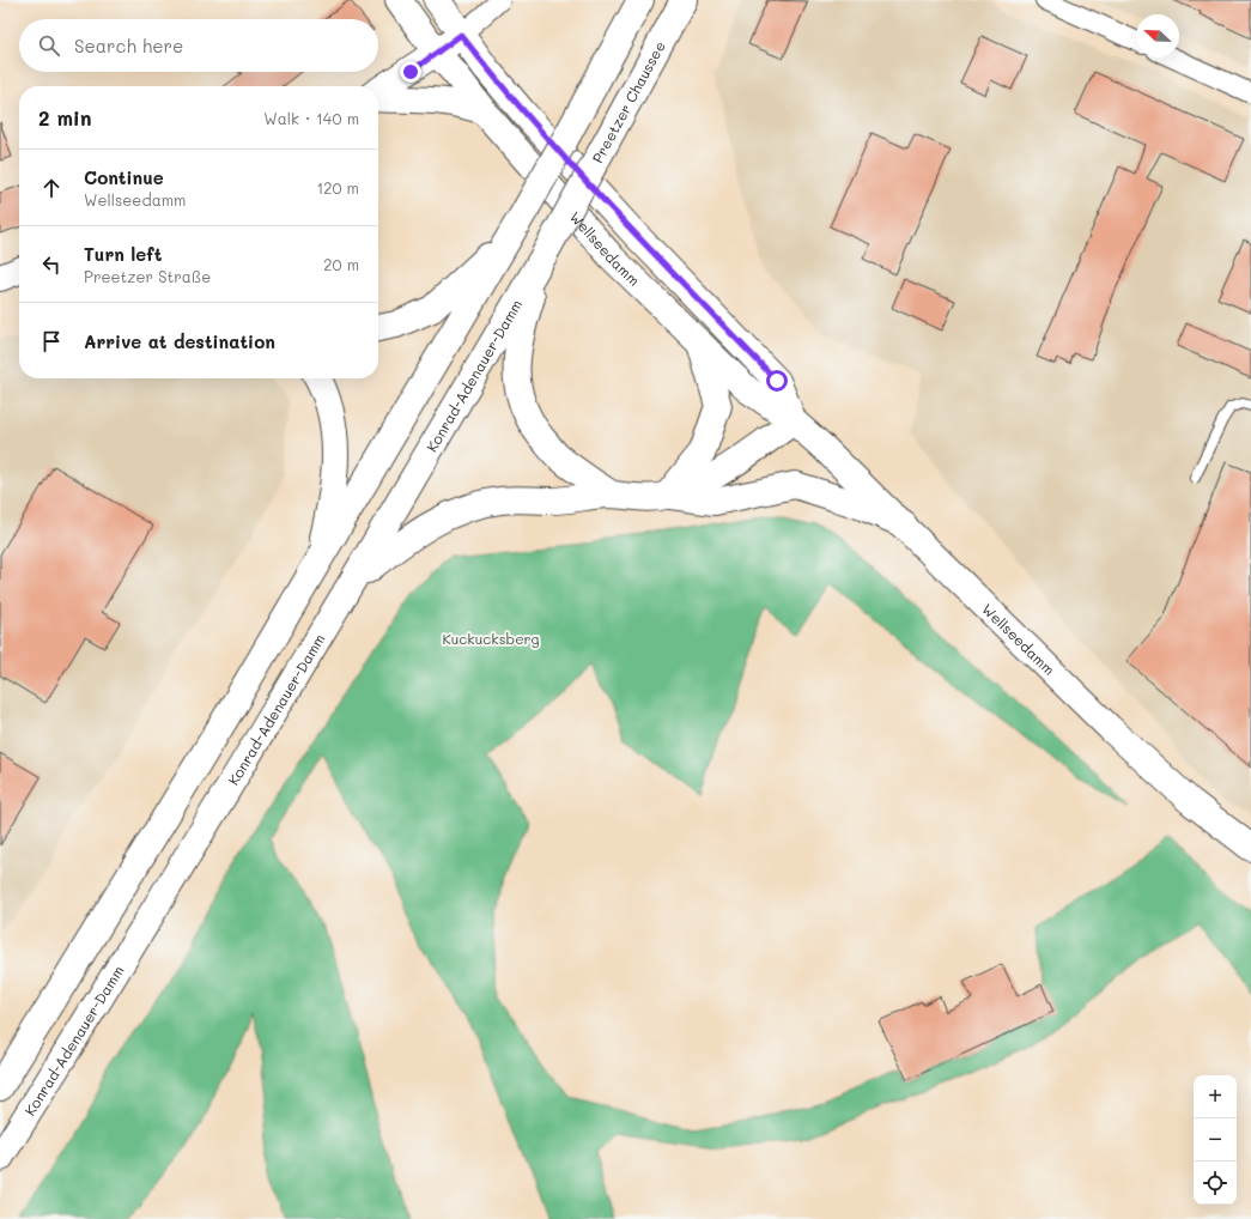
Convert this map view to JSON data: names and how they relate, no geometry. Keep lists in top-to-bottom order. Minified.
{"streets":{"main road":["Preetzer Chaussee","Wellseedamm","Konrad-Adenauer-Damm"]},"crossings":[["Preetzer Chaussee","Konrad-Adenauer-Damm"]],"parks":["Kuckucksberg"],"north":"top left","page":{"search":"Search here","heading":["2 min","Walk · 140 m"],"list":[["Continue","Wellseedamm","120 m"],["Turn left","Preetzer Straße","20 m"],"Arrive at destination"],"map_buttons":["+","−"]}}
